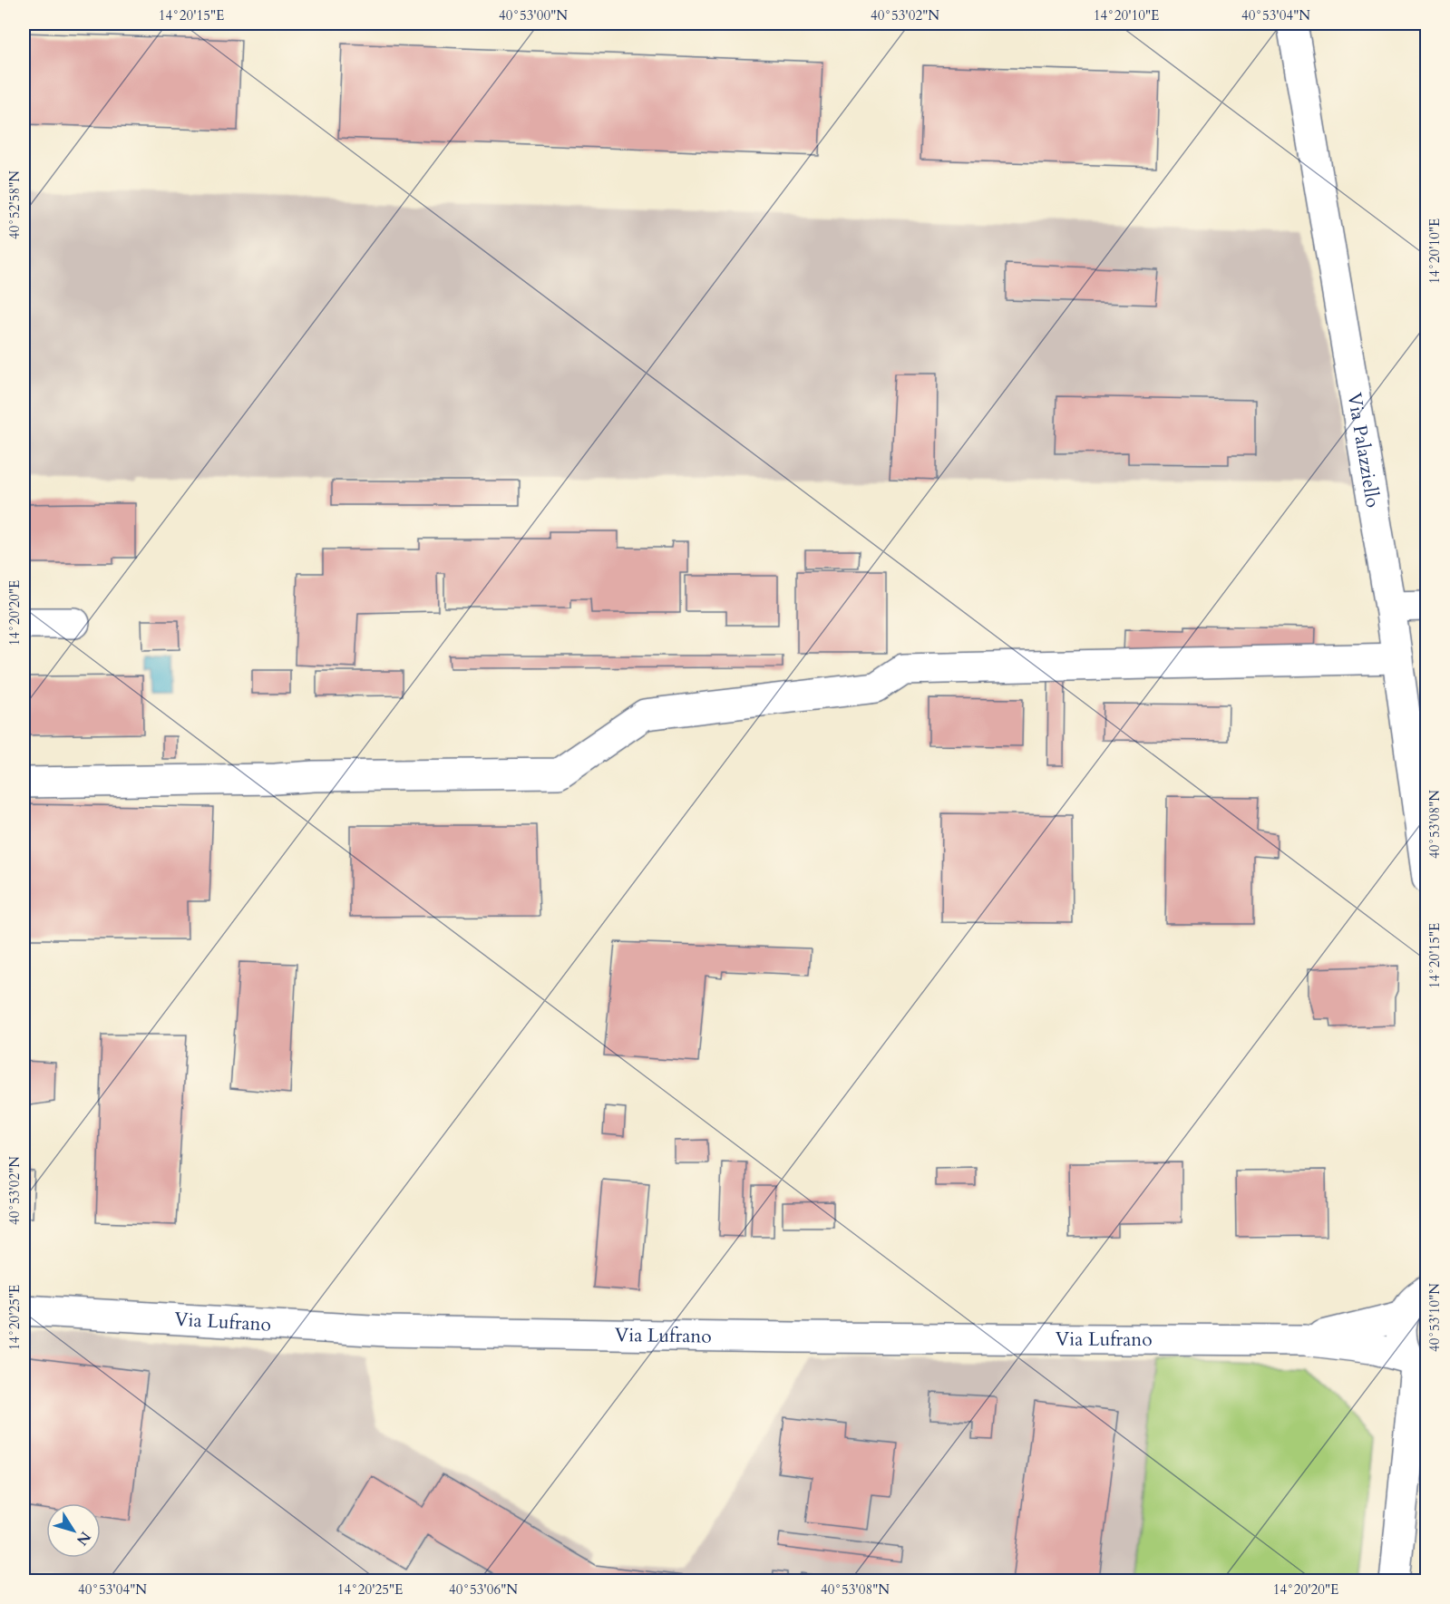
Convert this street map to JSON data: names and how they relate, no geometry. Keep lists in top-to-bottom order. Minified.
{"streets":{"street":["Via Palazziello","Via Lufrano"]},"north":"bottom right","coordinates":["14°20'15\"E","40°53'00\"N","40°53'02\"N","14°20'10\"E","40°53'04\"N","40°52'58\"N","14°20'20\"E","40°53'08\"N","40°53'10\"N","14°20'25\"E","40°53'06\"N"]}
